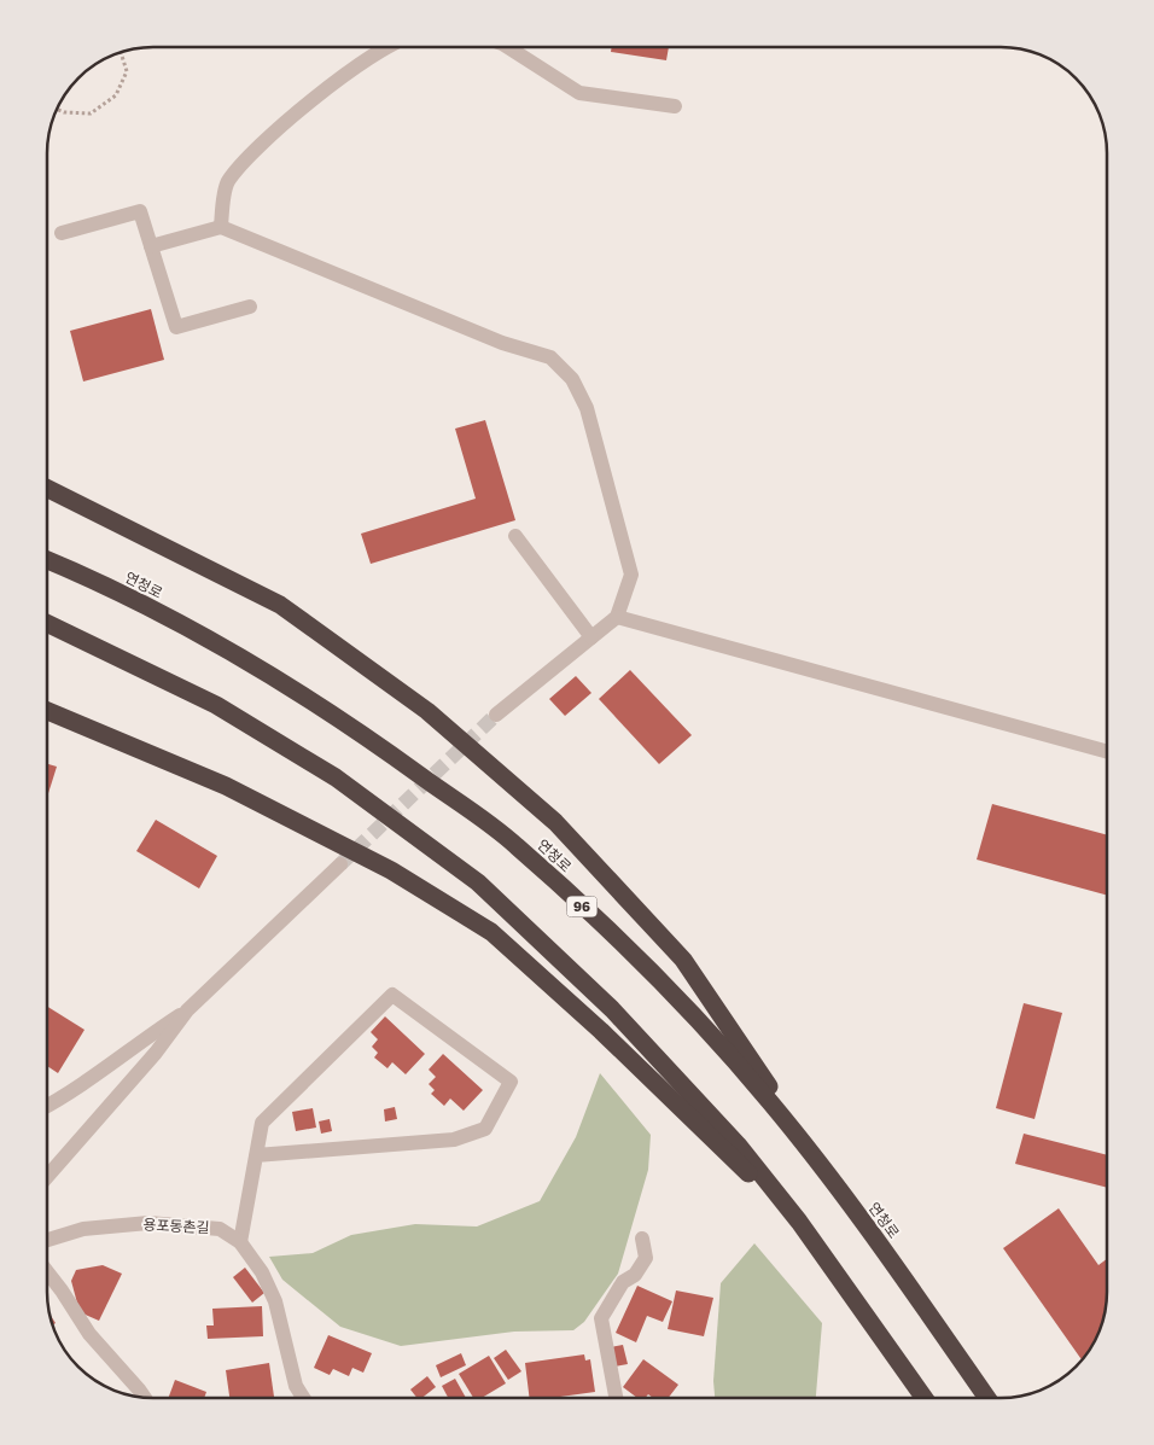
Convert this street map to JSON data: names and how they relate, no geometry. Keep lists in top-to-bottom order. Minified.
{"streets":{"highway":["연청로","96"],"street":["용포동촌길"]}}
